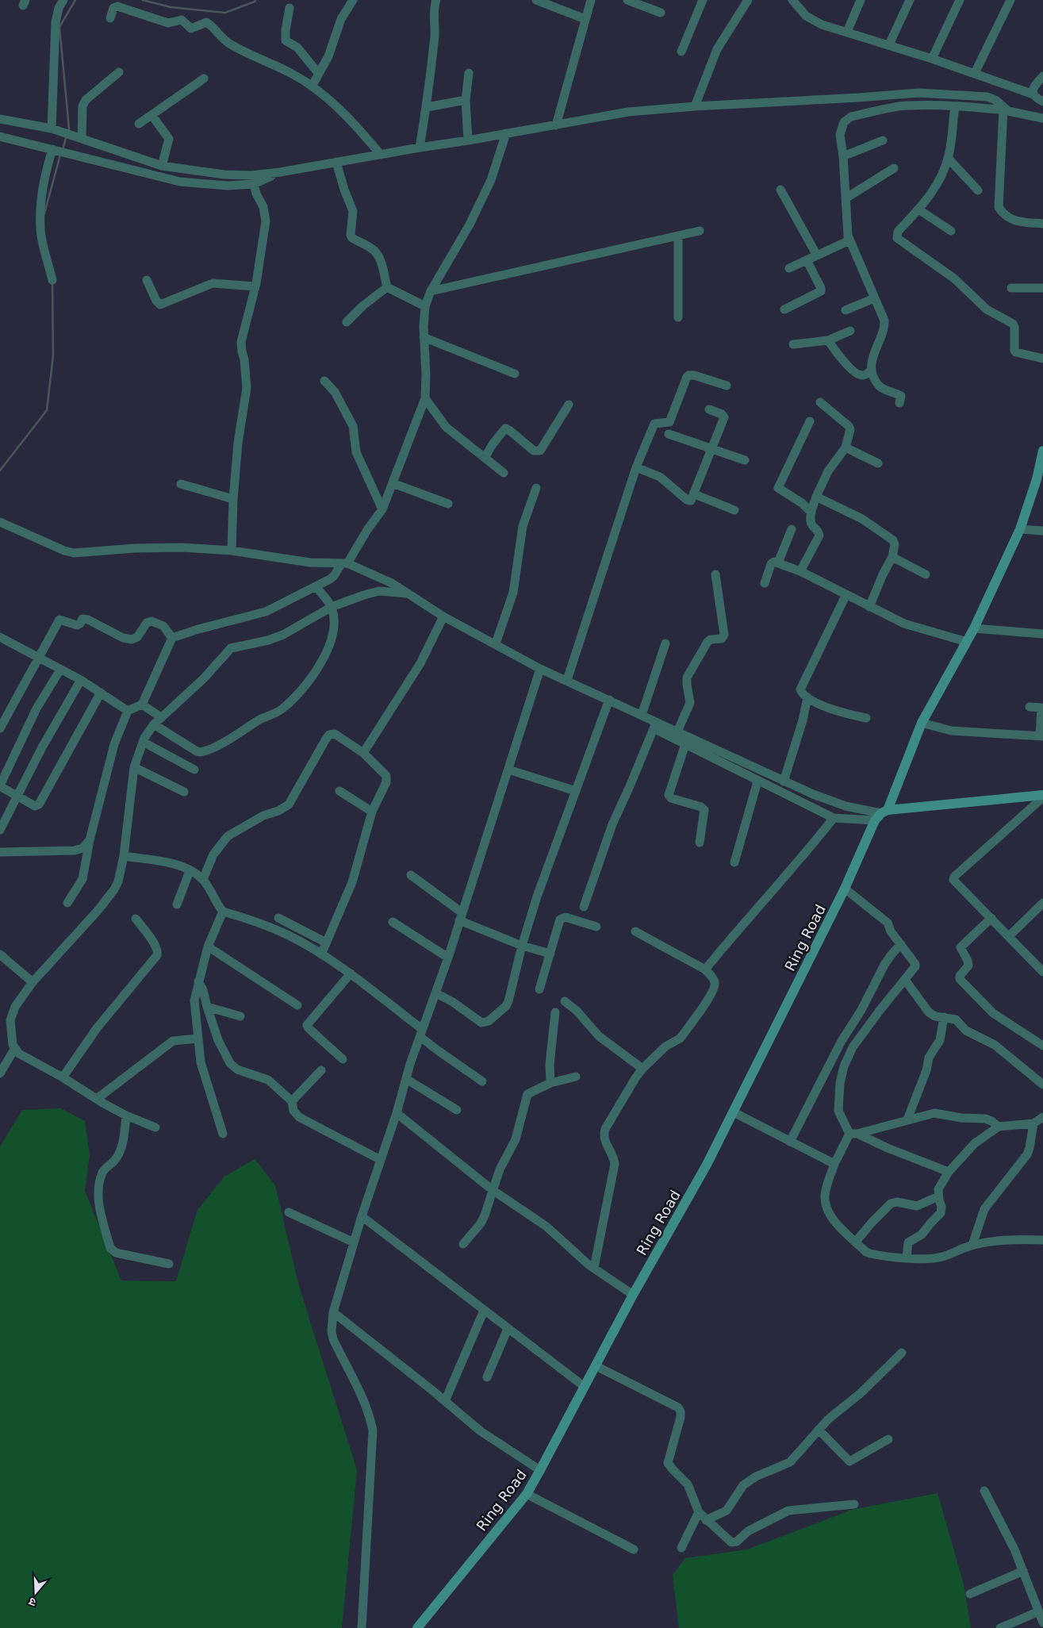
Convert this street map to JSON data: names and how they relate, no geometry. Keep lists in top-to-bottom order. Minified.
{"streets":{"street":["Ring Road"]},"north":"bottom"}
